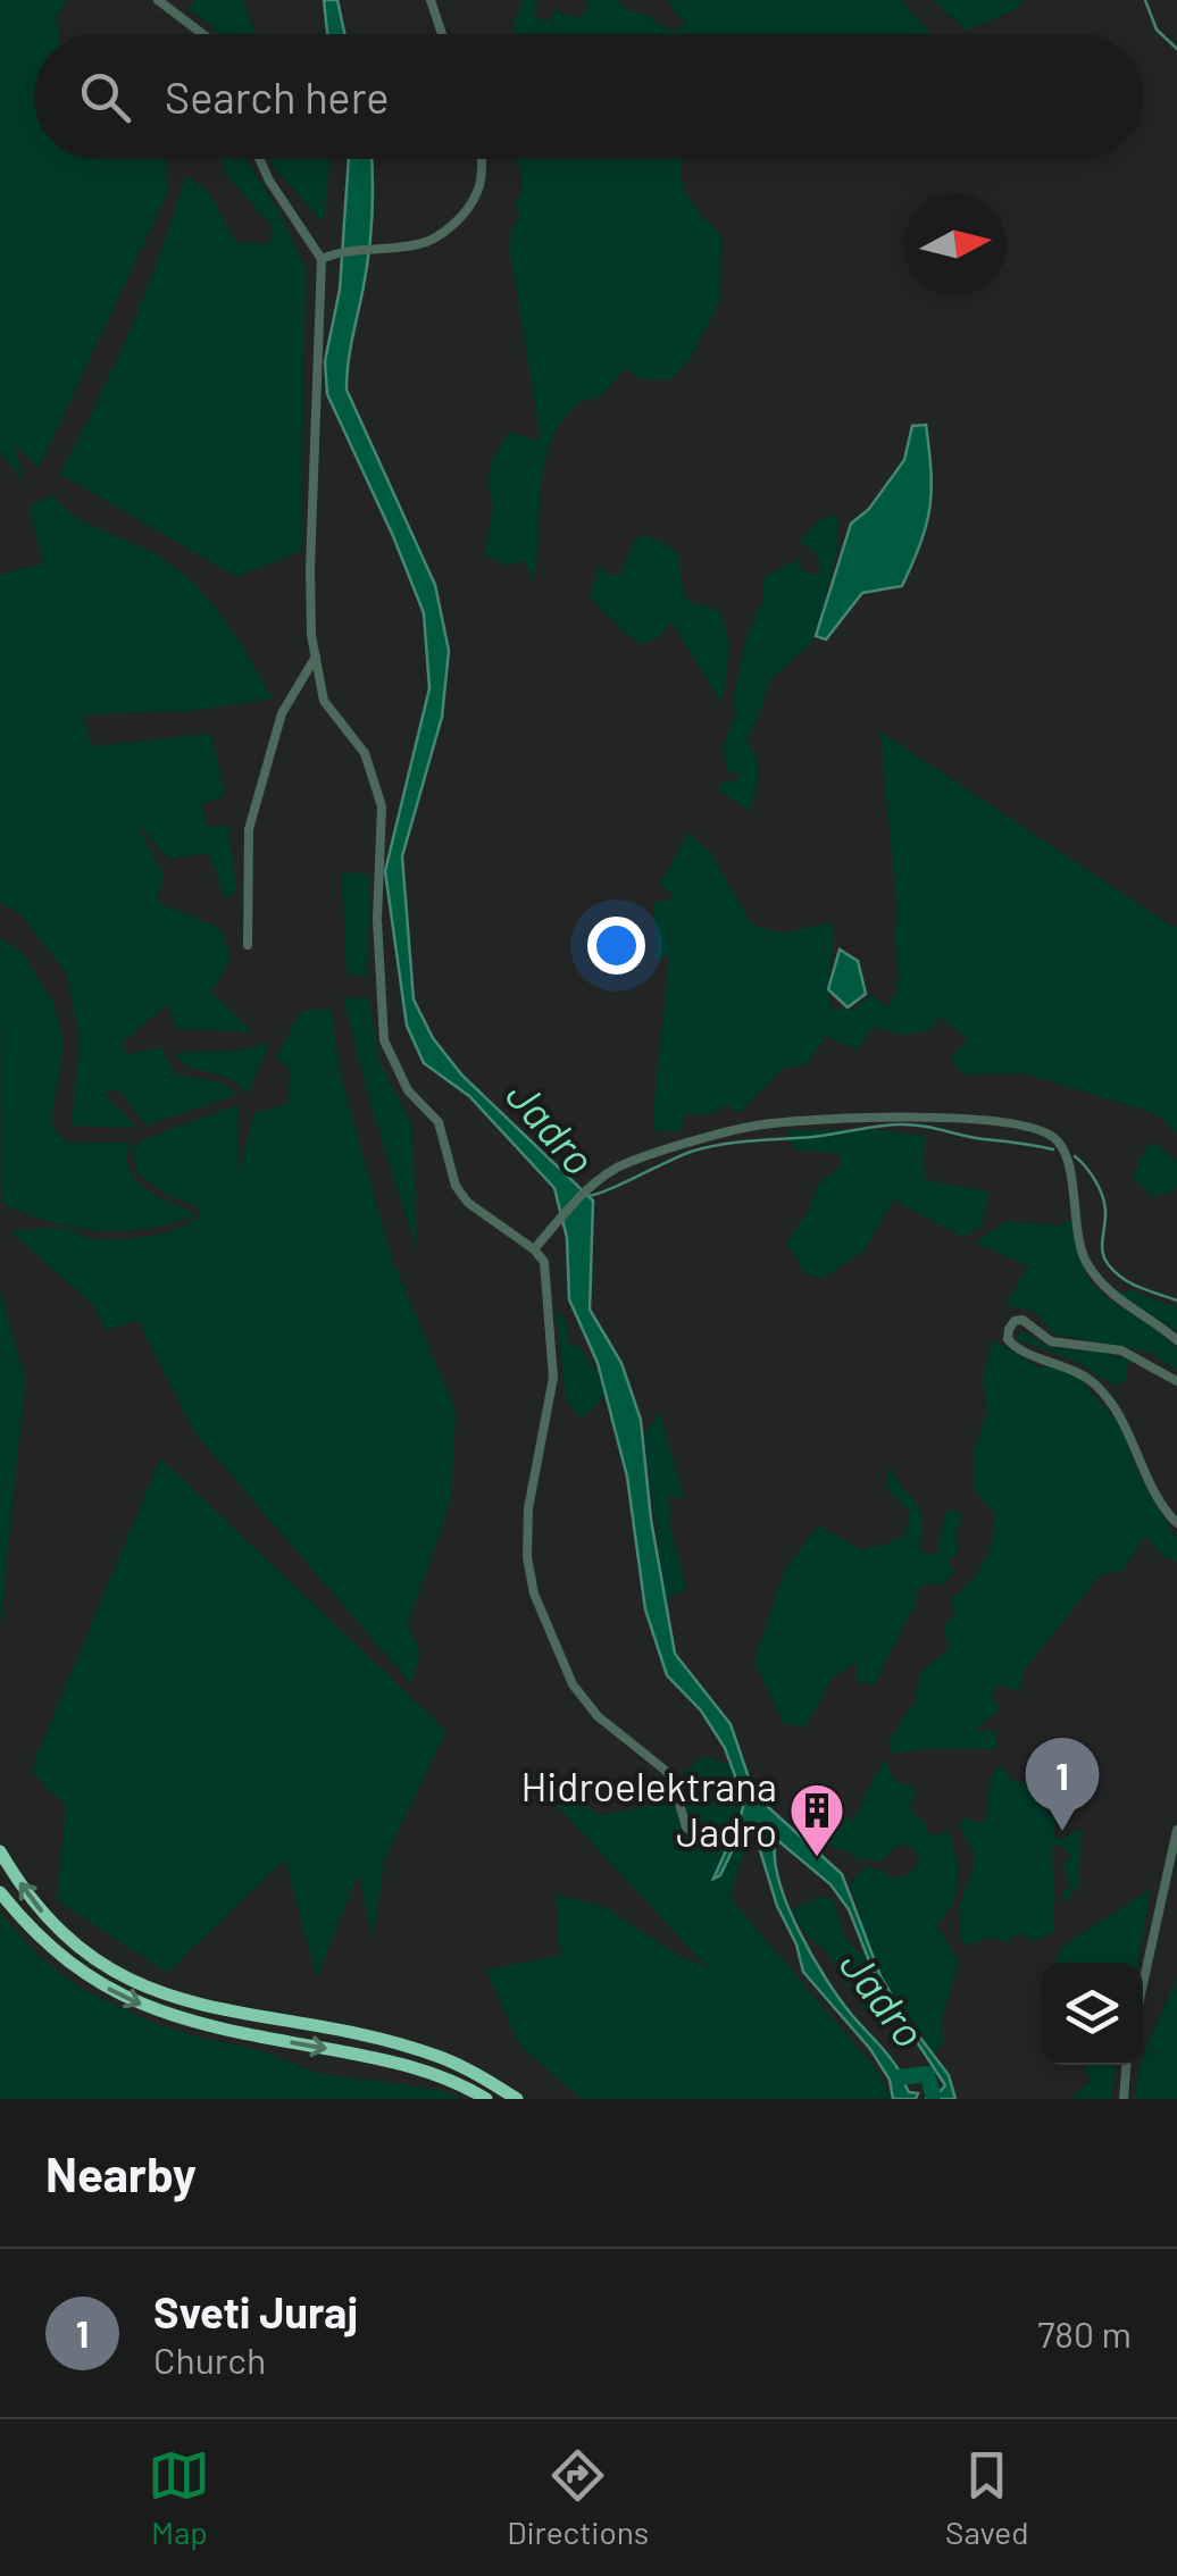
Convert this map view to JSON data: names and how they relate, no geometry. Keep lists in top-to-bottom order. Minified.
{"water":["Jadro"],"places":{"building":["Hidroelektrana Jadro"]},"north":"right","page":{"search":"Search here","pins":"1","heading":"Nearby","list":[{"mark":"1","name":"Sveti Juraj","note":"Church","value":"780 m"}],"nav":["Map","Directions","Saved"]}}
